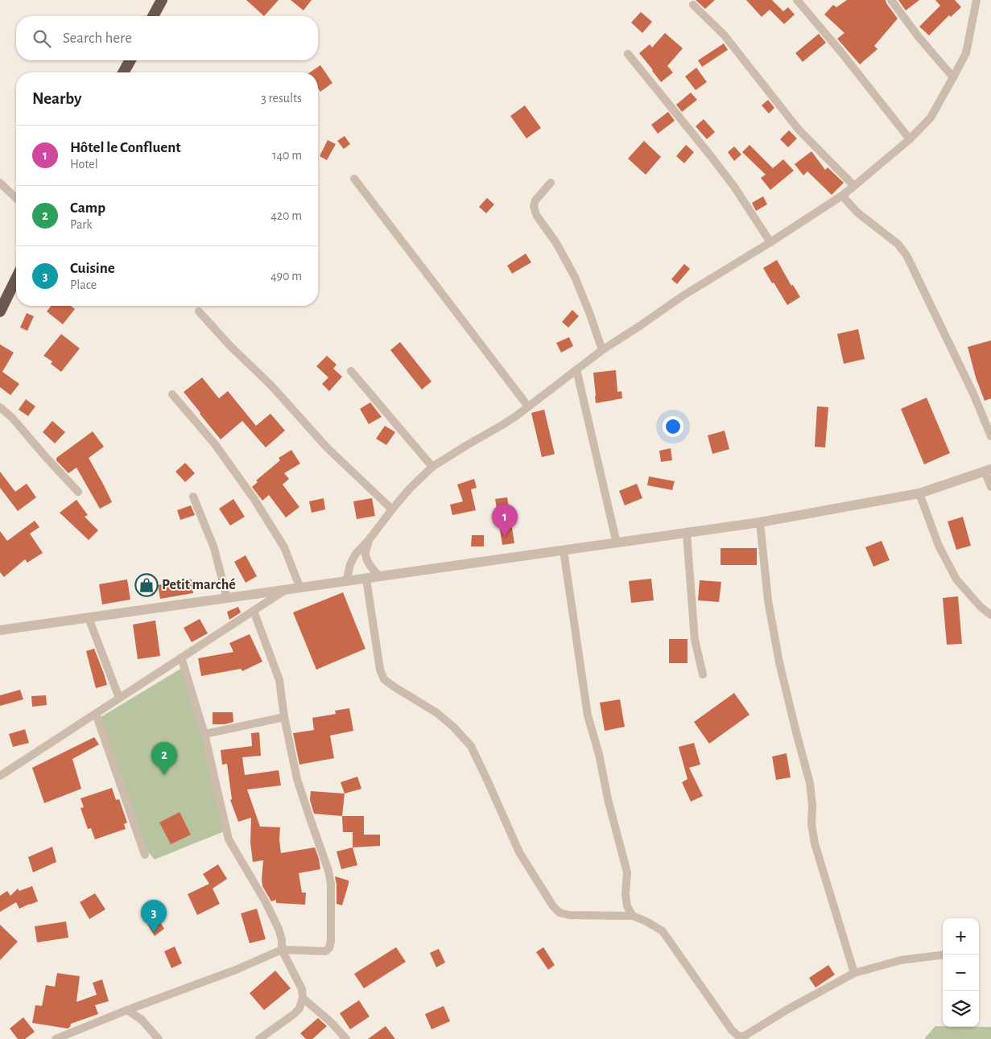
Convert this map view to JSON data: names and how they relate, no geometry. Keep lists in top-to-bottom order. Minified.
{"places":{"shop":["Petit marché"]},"page":{"search":"Search here","heading":["Nearby","3 results"],"list":[{"mark":"1","name":"Hôtel le Confluent","note":"Hotel","value":"140 m"},{"mark":"2","name":"Camp","note":"Park","value":"420 m"},{"mark":"3","name":"Cuisine","note":"Place","value":"490 m"}],"pins":["1","2","3"],"map_buttons":["+","−"]}}
